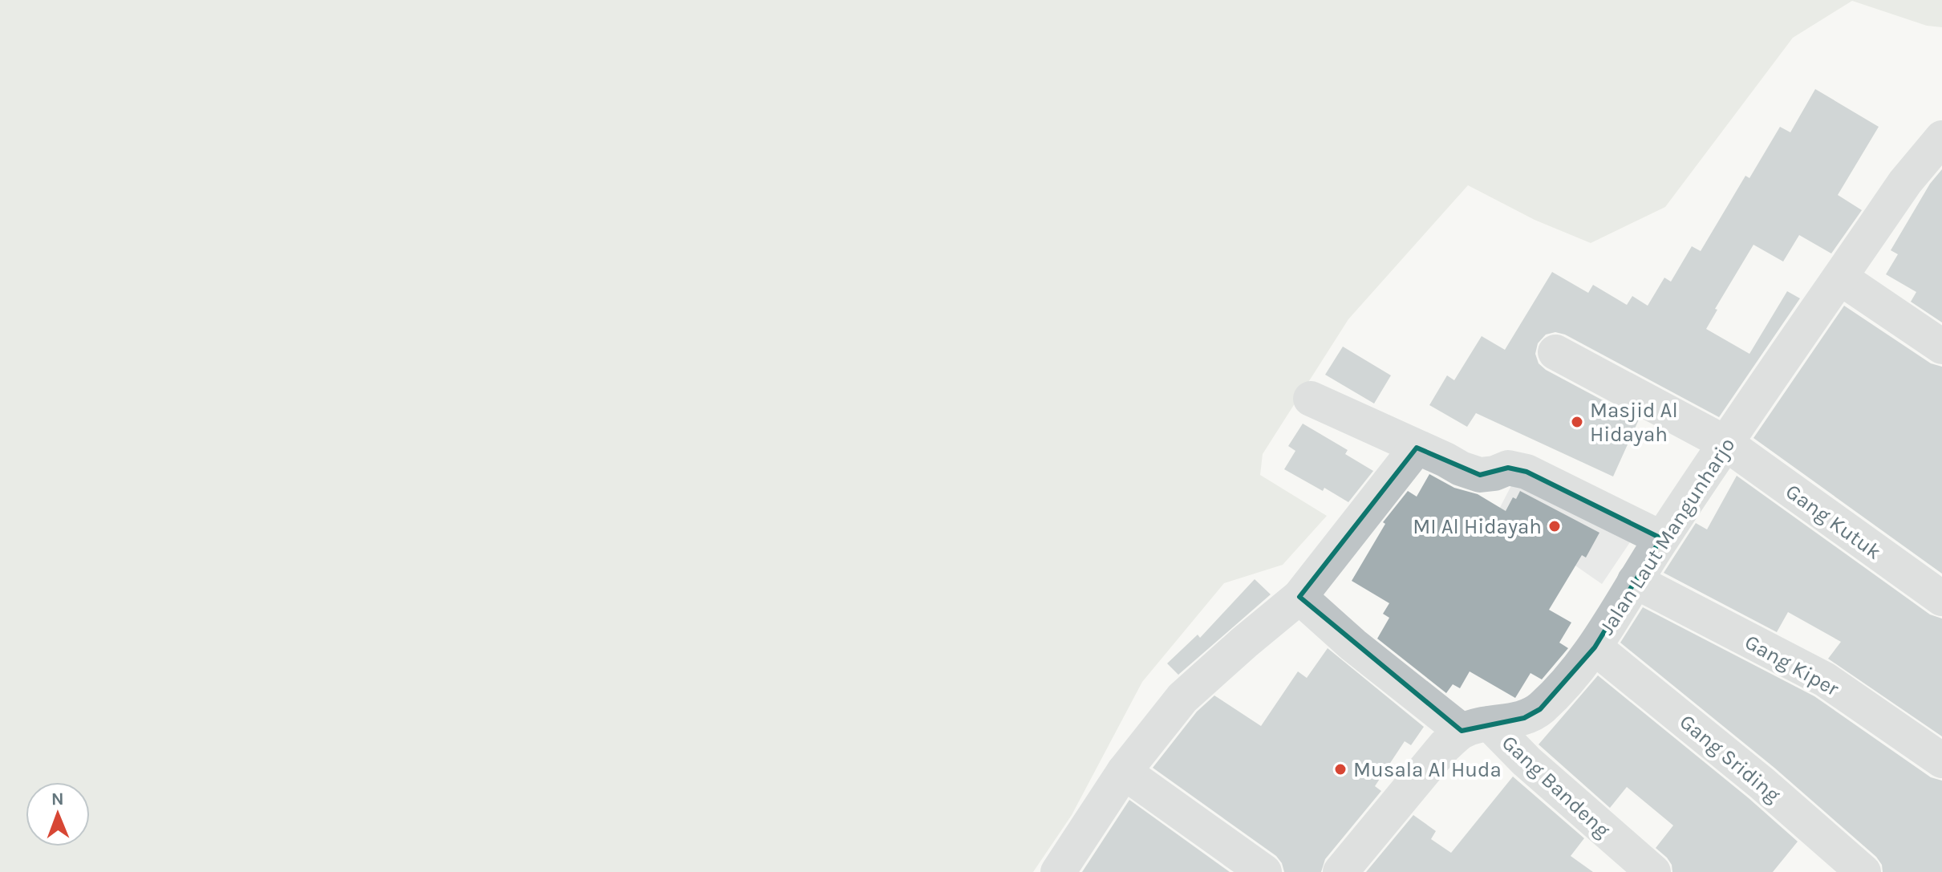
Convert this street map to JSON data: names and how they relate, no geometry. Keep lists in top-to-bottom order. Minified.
{"streets":{"street":["Gang Kutuk","Jalan Laut Mangunharjo","Gang Kiper","Gang Sriding","Gang Bandeng"]},"crossings":[["Gang Kutuk","Jalan Laut Mangunharjo"],["Jalan Laut Mangunharjo","Gang Kiper"],["Jalan Laut Mangunharjo","Gang Sriding"],["Jalan Laut Mangunharjo","Gang Bandeng"]],"places":["Masjid Al Hidayah","MI Al Hidayah","Musala Al Huda"],"north":"top"}
